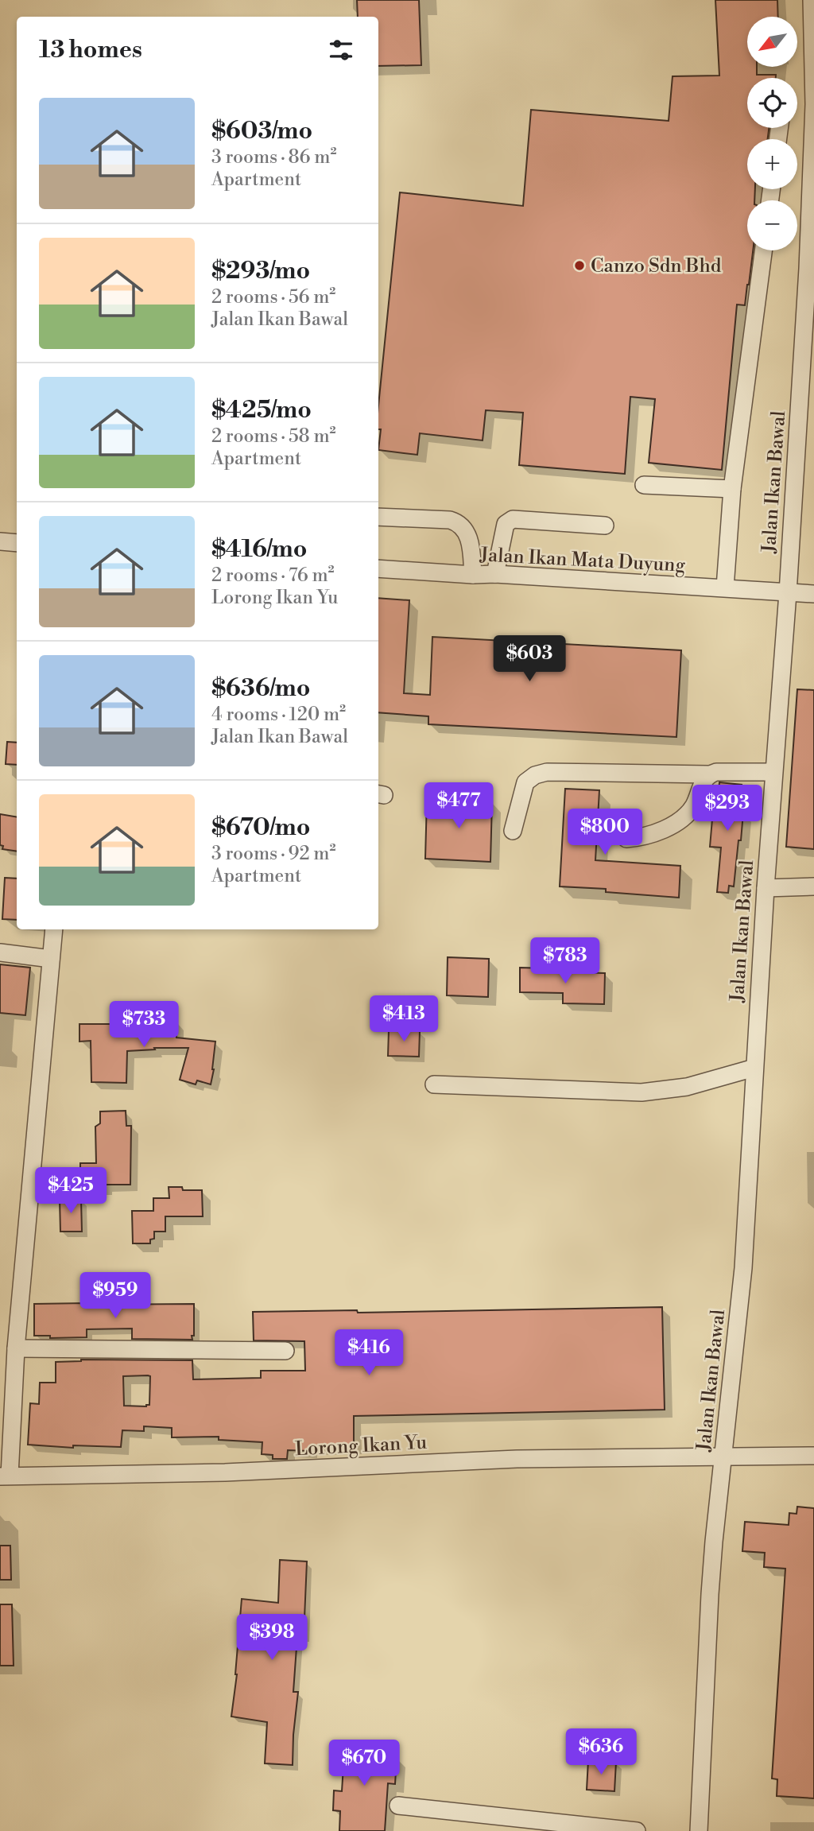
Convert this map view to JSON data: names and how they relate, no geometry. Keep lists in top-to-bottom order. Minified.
{"streets":{"street":["Jalan Ikan Bawal","Jalan Ikan Mata Duyung","Lorong Ikan Yu"]},"crossings":[["Jalan Ikan Bawal","Jalan Ikan Mata Duyung"],["Jalan Ikan Bawal","Lorong Ikan Yu"]],"places":["Canzo Sdn Bhd"],"north":"bottom left","page":{"map_buttons":["+","−"],"heading":"13 homes","list":[{"name":"$603/mo","note":"3 rooms · 86 m² · Apartment"},{"name":"$293/mo","note":"2 rooms · 56 m² · Jalan Ikan Bawal"},{"name":"$425/mo","note":"2 rooms · 58 m² · Apartment"},{"name":"$416/mo","note":"2 rooms · 76 m² · Lorong Ikan Yu"},{"name":"$636/mo","note":"4 rooms · 120 m² · Jalan Ikan Bawal"},{"name":"$670/mo","note":"3 rooms · 92 m² · Apartment"}],"price":["$603","$477","$293","$800","$783","$413","$733","$425","$959","$416","$398","$636","$670"]}}
